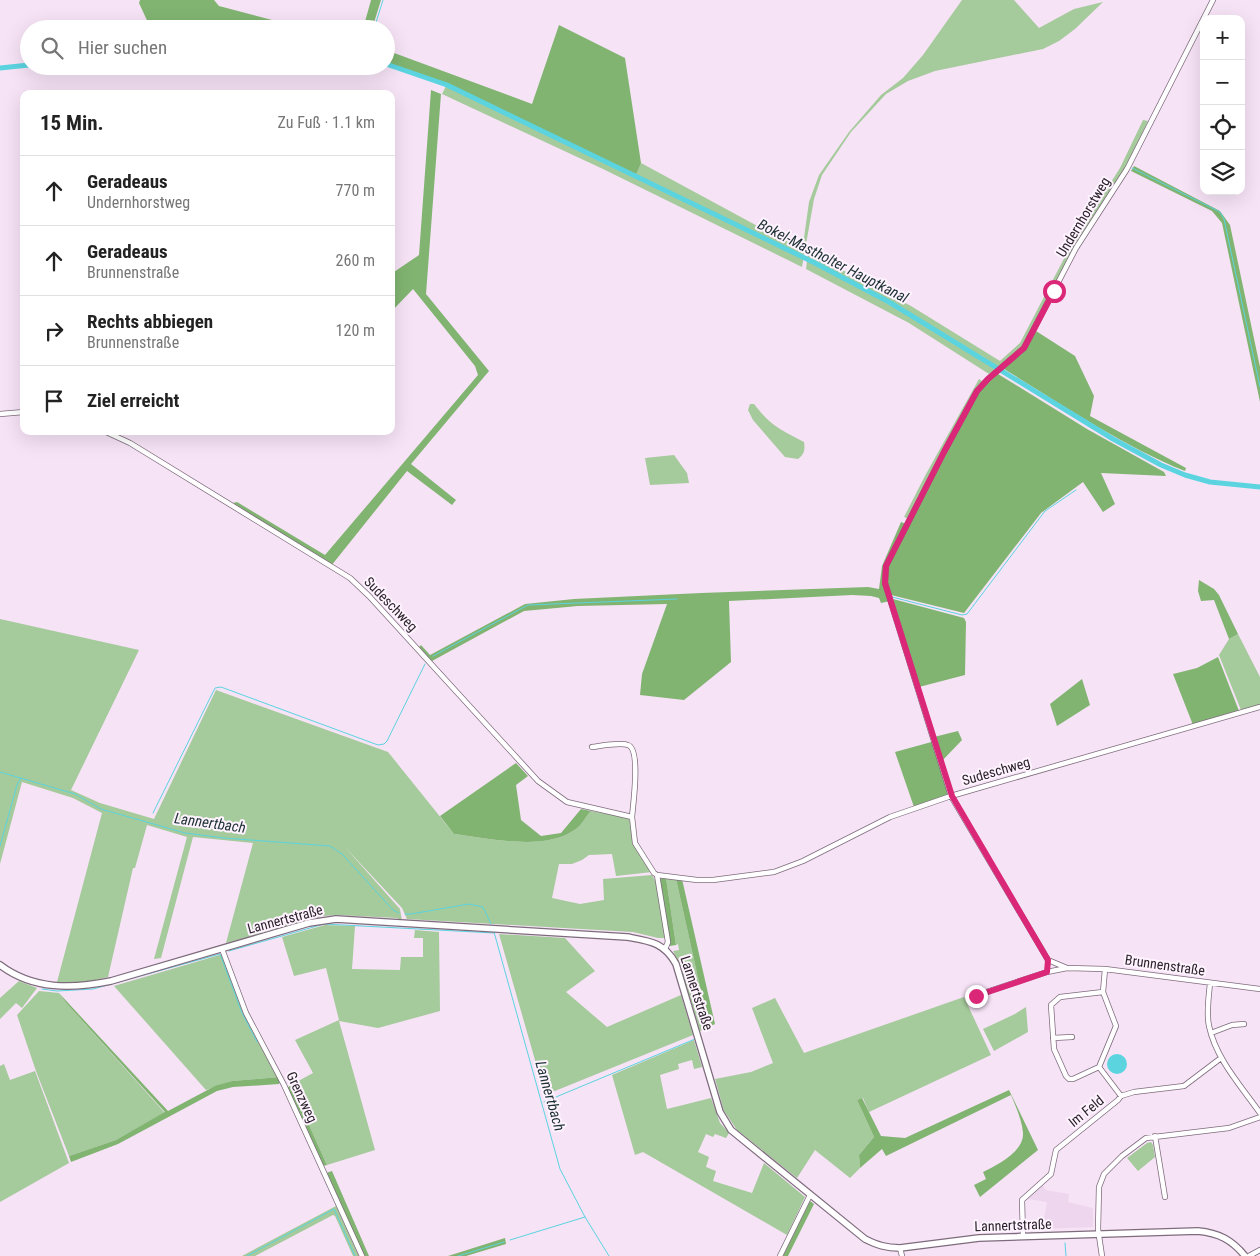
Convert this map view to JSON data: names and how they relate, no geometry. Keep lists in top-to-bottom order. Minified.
{"streets":{"street":["Undernhorstweg","Sudeschweg","Lannertstraße","Brunnenstraße","Grenzweg","Im Feld"]},"crossings":[["Undernhorstweg","Sudeschweg"],["Lannertstraße","Grenzweg"],["Lannertstraße","Im Feld"]],"water":["Bokel-Mastholter Hauptkanal","Lannertbach"],"page":{"map_buttons":["+","−"],"search":"Hier suchen","heading":["15 Min.","Zu Fuß · 1.1 km"],"list":[["Geradeaus","Undernhorstweg","770 m"],["Geradeaus","Brunnenstraße","260 m"],["Rechts abbiegen","Brunnenstraße","120 m"],"Ziel erreicht"]}}
